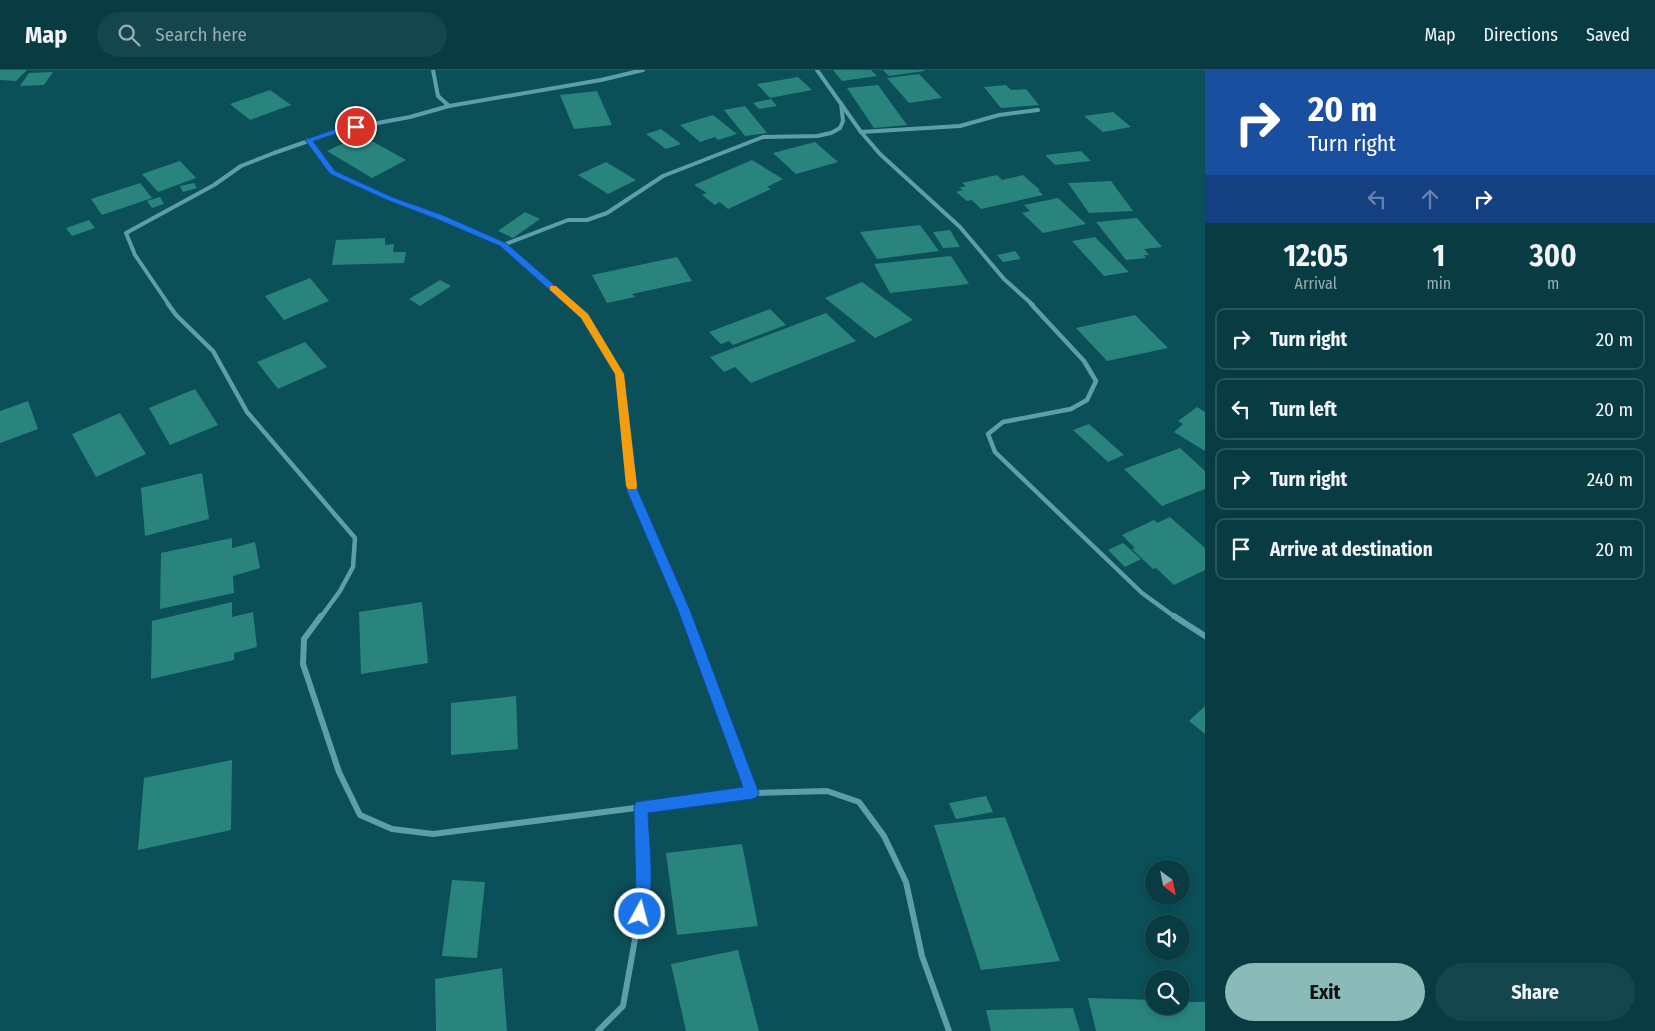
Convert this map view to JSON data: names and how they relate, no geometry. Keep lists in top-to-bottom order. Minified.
{"north":"bottom right","page":{"header":"Map","search":"Search here","nav":["Map","Directions","Saved"],"turn":["20 m","Turn right"],"eta":["12:05","Arrival","1","min","300","m"],"list":[{"name":"Turn right","value":"20 m"},{"name":"Turn left","value":"20 m"},{"name":"Turn right","value":"240 m"},{"name":"Arrive at destination","value":"20 m"}],"buttons":["Exit","Share"]}}
